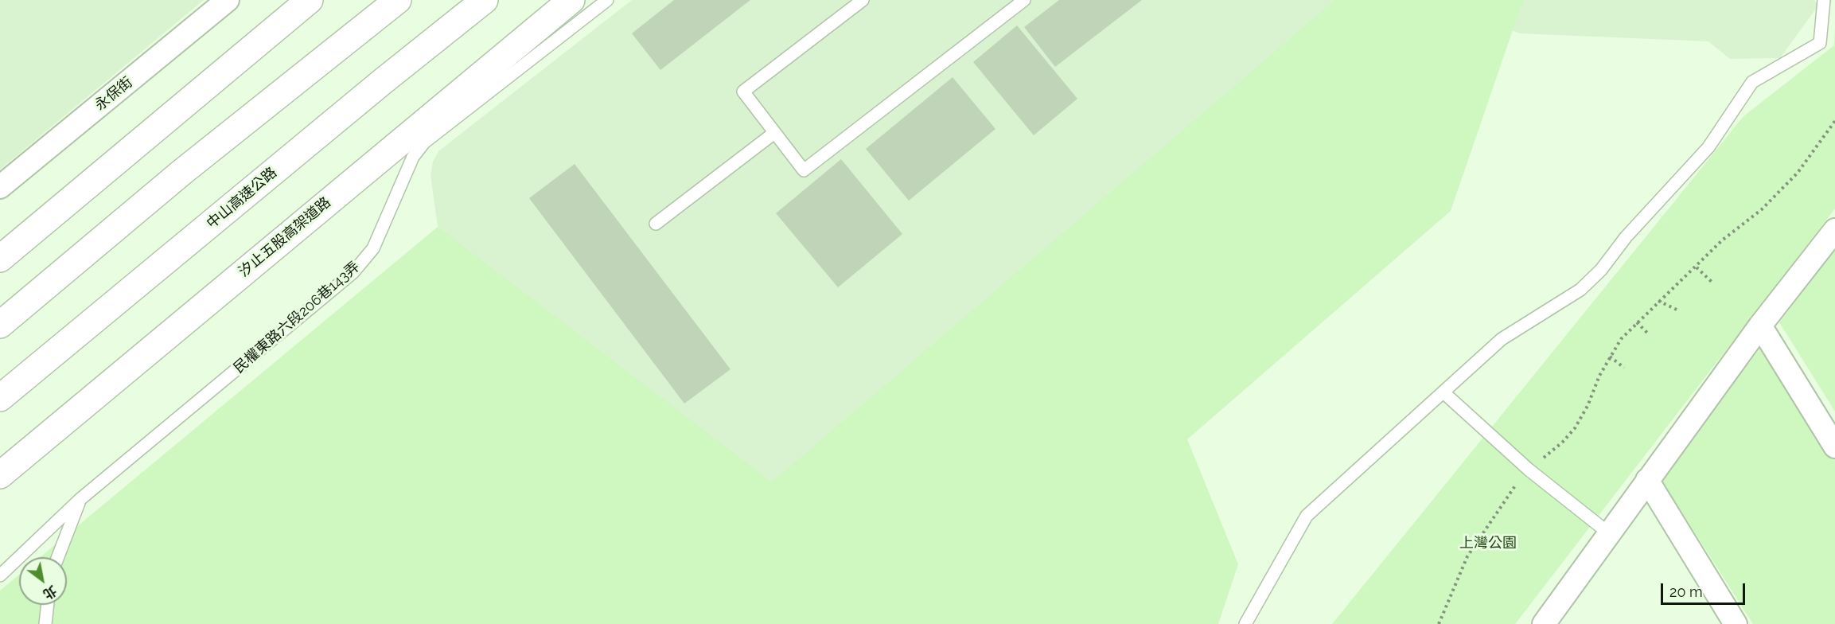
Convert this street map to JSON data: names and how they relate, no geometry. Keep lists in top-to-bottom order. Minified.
{"streets":{"highway":["中山高速公路","汐止五股高架道路"],"street":["永保街"],"lane":["民權東路六段206巷143弄"]},"parks":["上灣公園"],"scale_bar":"20 m","north":"bottom right"}
